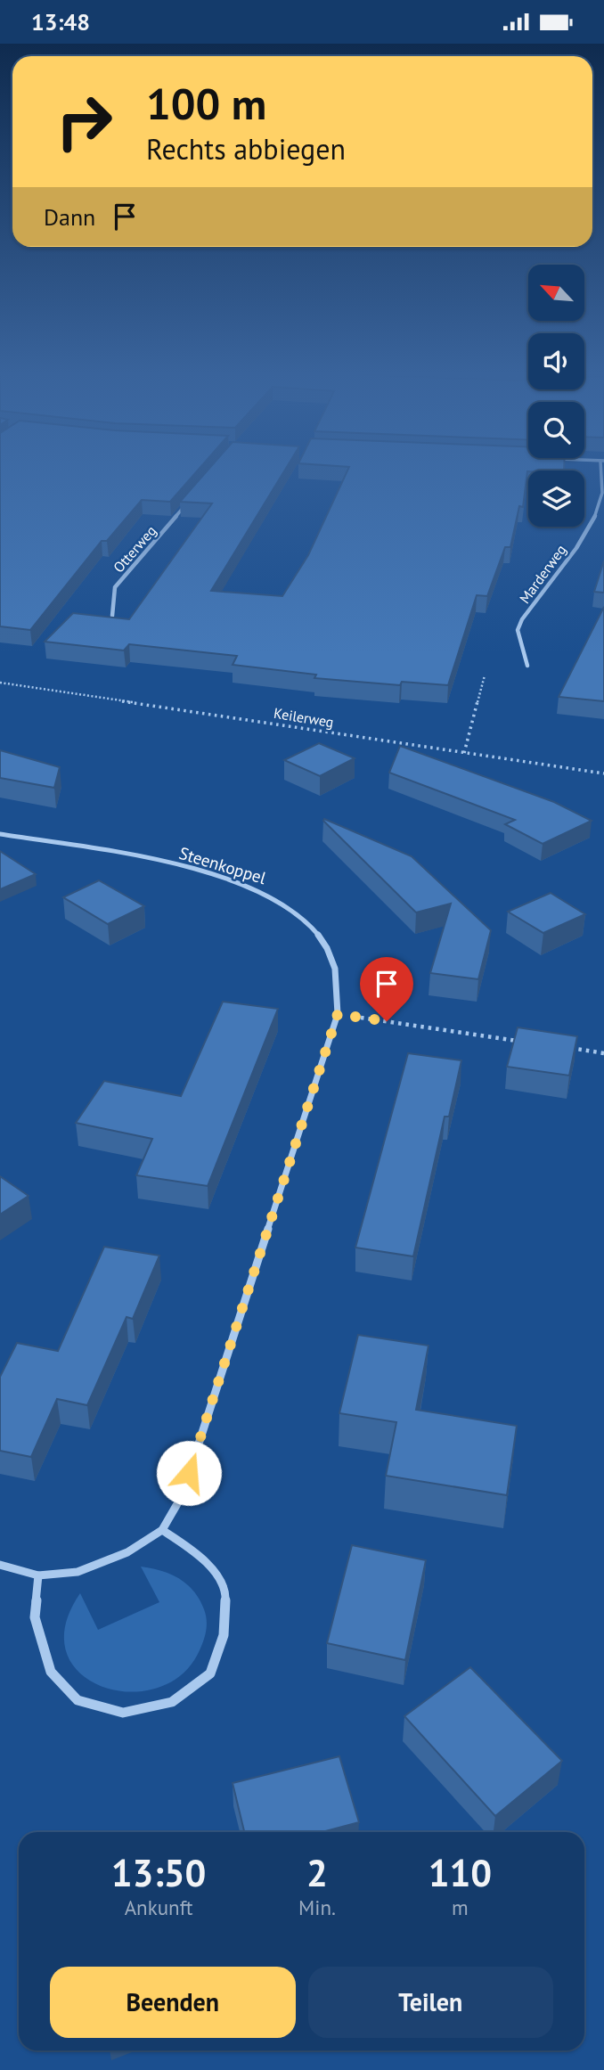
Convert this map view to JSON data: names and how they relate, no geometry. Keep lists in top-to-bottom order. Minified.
{"streets":{"street":["Otterweg","Marderweg","Steenkoppel"],"path":["Keilerweg"]},"north":"top left","page":{"status":"13:48","turn":["100 m","Rechts abbiegen"],"then":"Dann","eta":["13:50","Ankunft","2","Min.","110","m"],"buttons":["Beenden","Teilen"]}}
